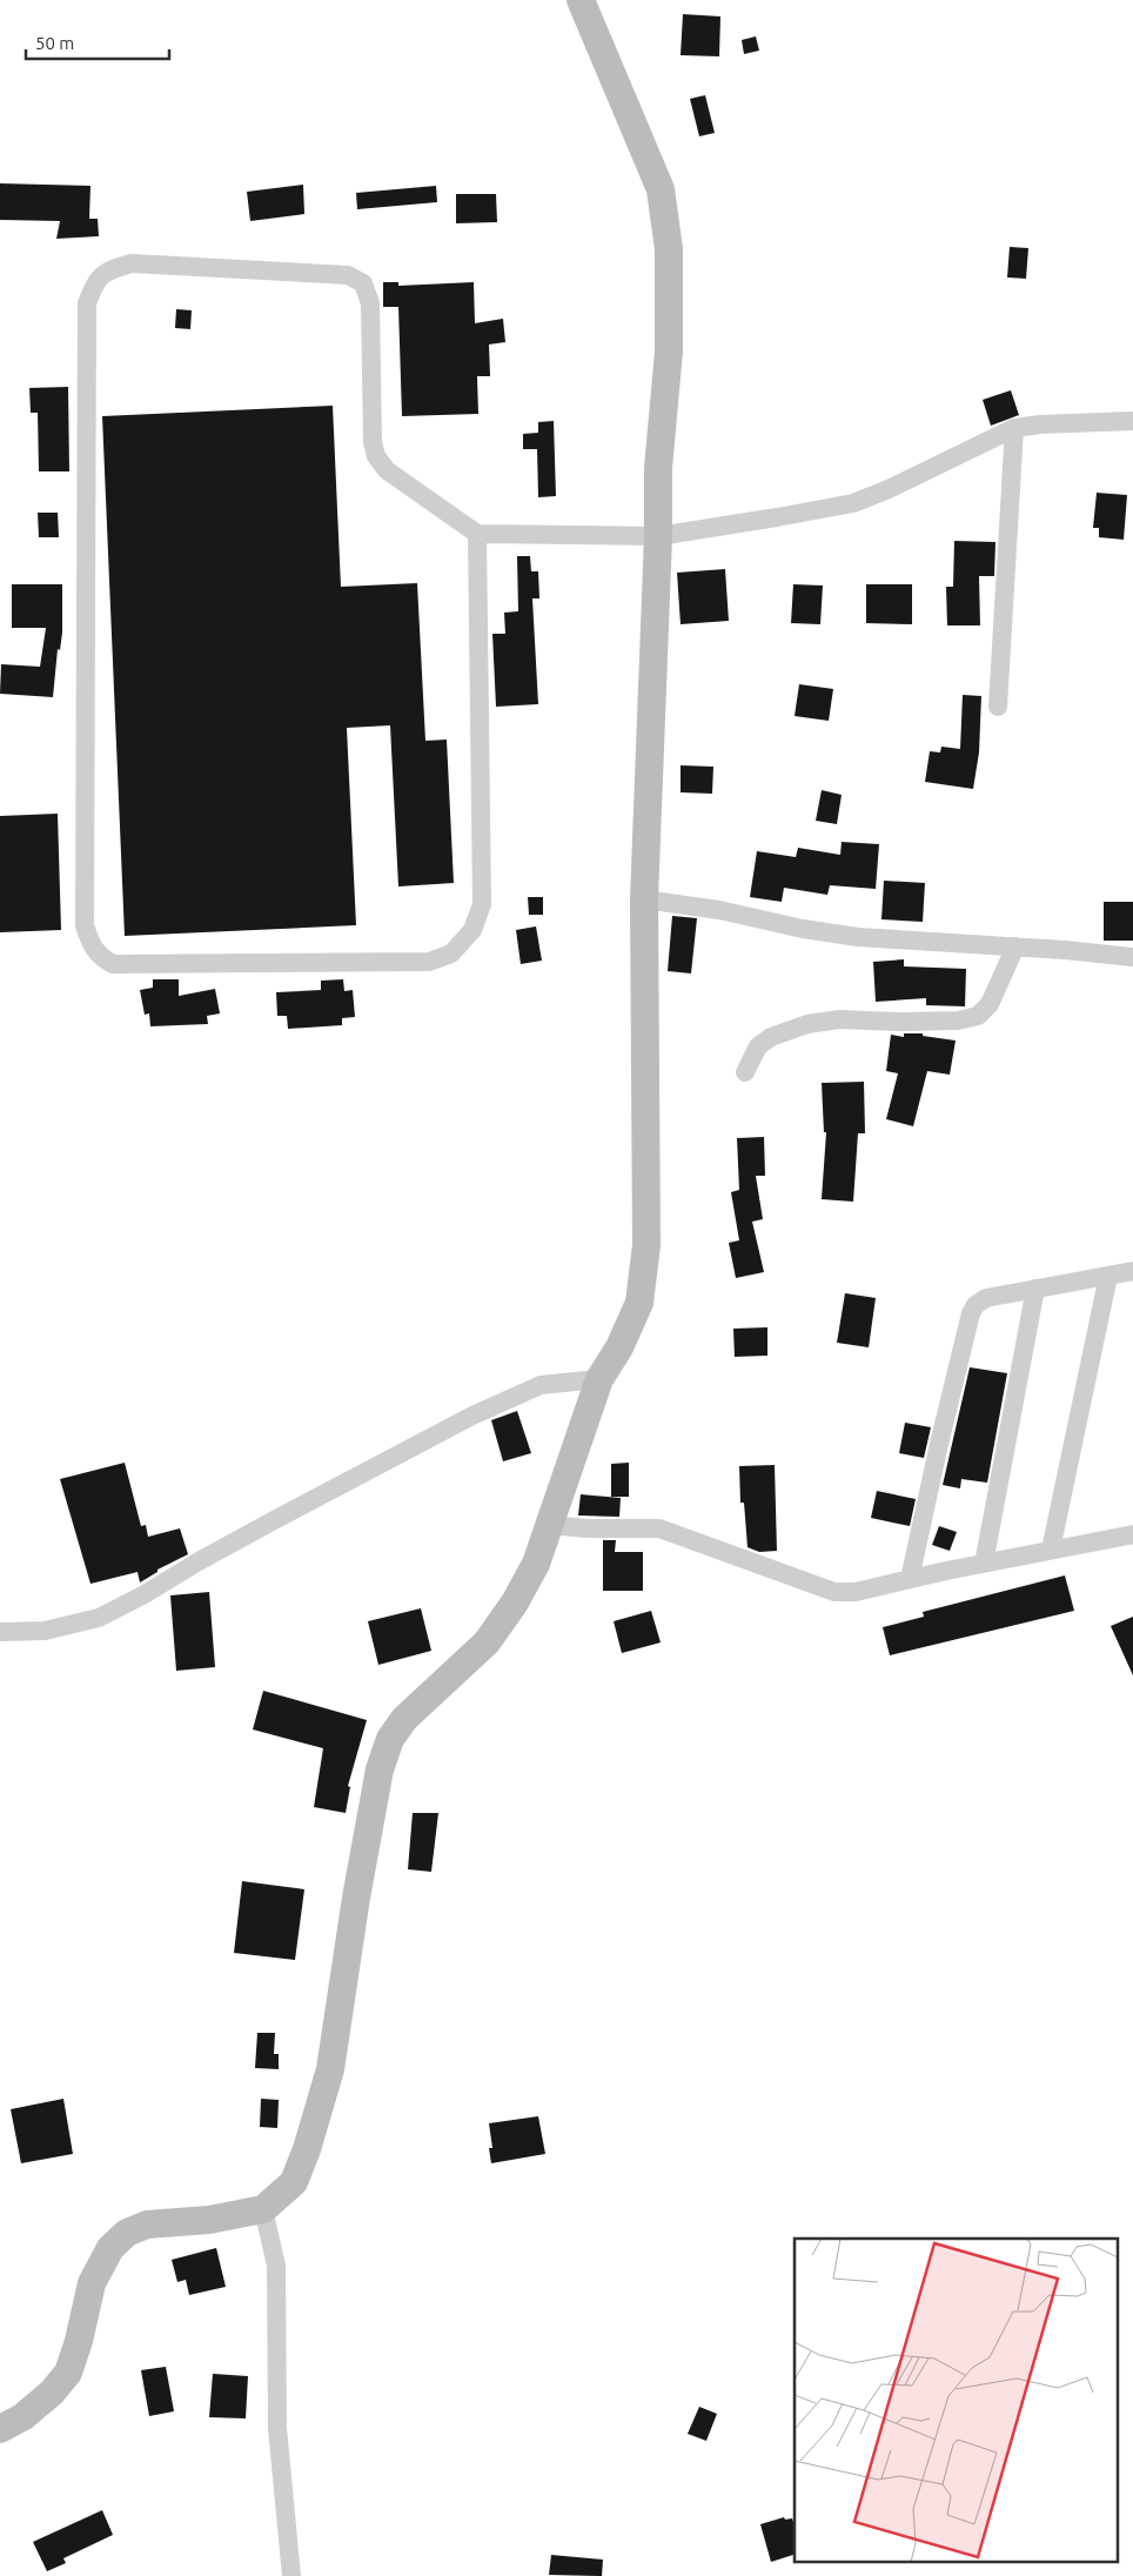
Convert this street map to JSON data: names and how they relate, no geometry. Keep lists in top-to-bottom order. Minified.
{"scale_bar":"50 m"}
